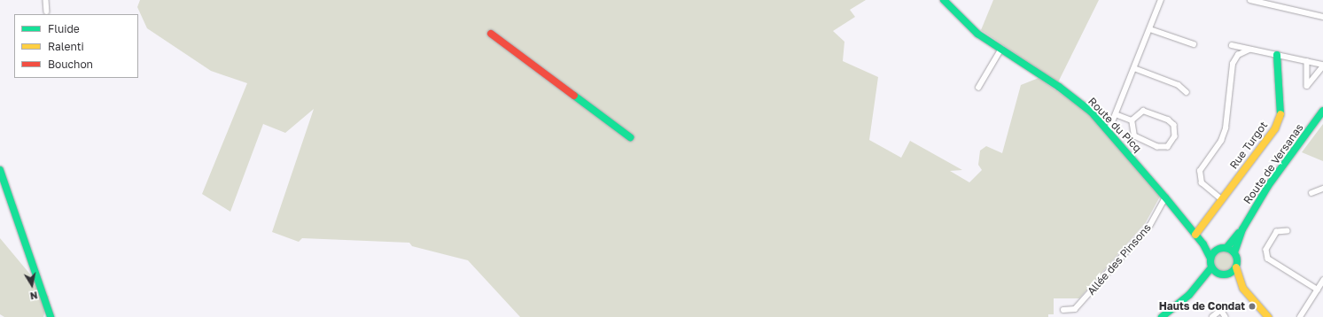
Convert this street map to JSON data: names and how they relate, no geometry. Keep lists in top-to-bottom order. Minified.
{"streets":{"street":["Route du Picq","Rue Turgot","Route de Versanas","Allée des Pinsons"]},"crossings":[["Route du Picq","Rue Turgot"],["Route du Picq","Allée des Pinsons"]],"places":["Hauts de Condat"],"legend":["Fluide","Ralenti","Bouchon"],"north":"bottom"}
